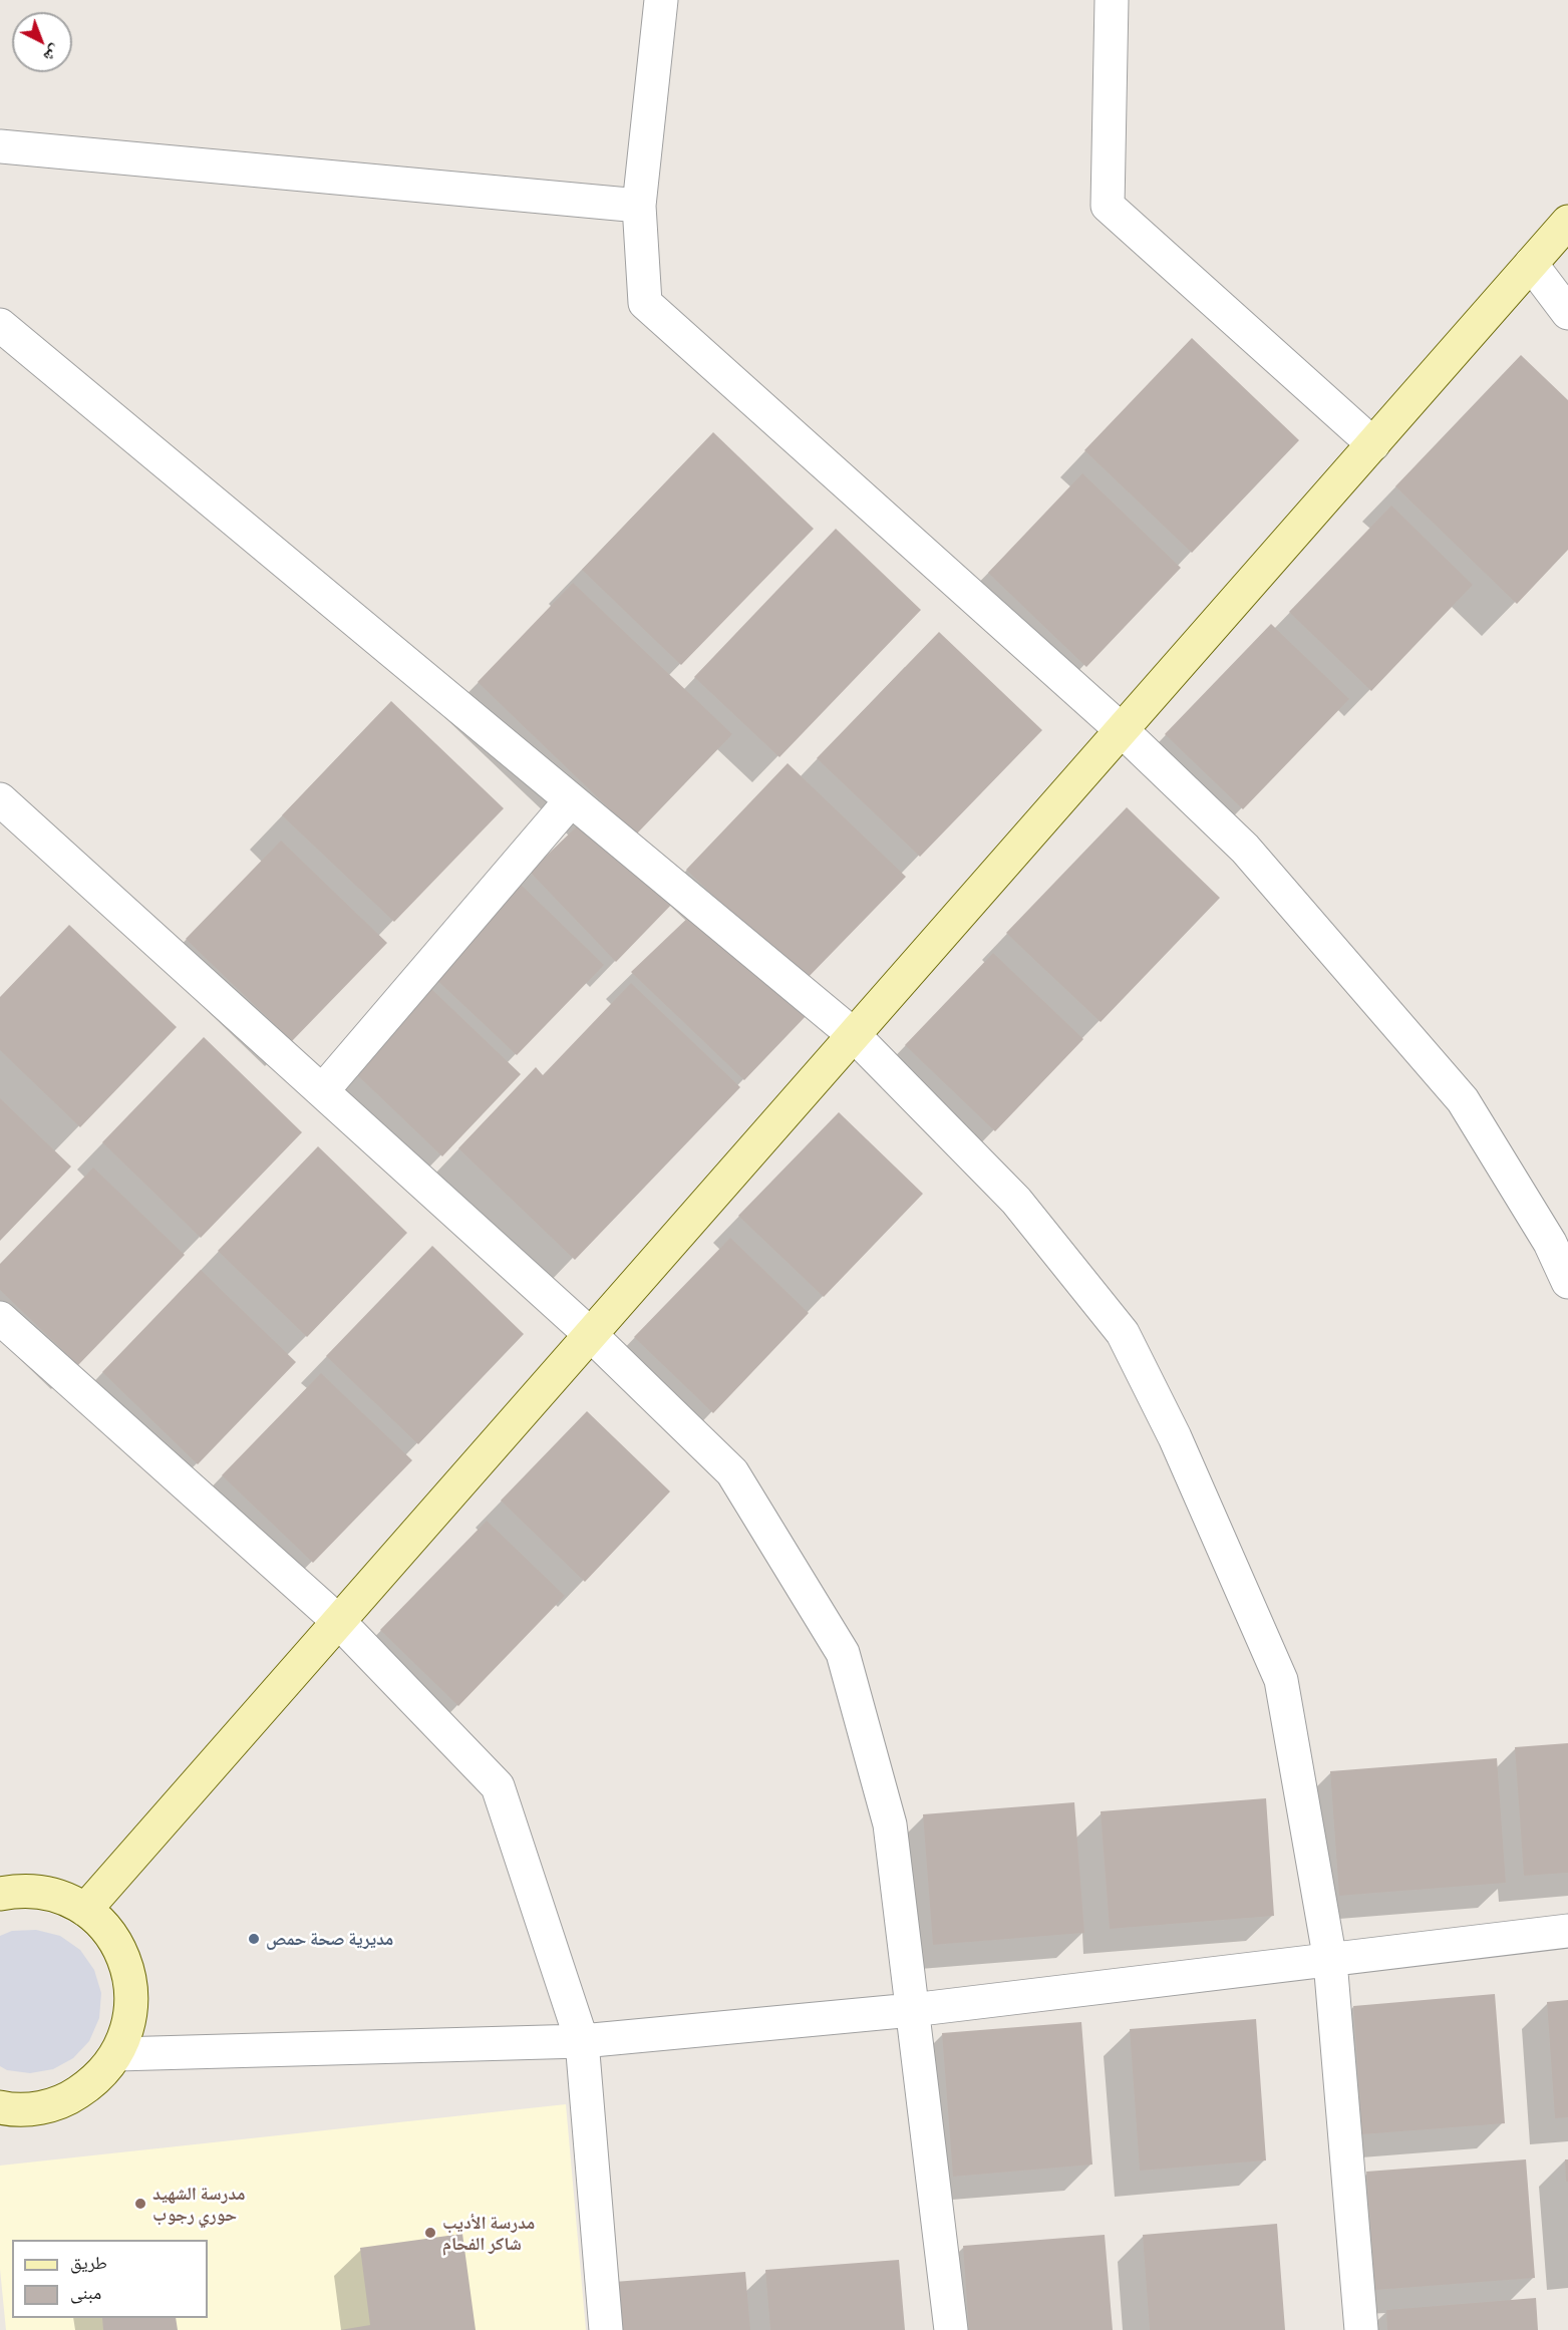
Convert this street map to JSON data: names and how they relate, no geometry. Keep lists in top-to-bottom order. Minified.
{"places":["مديرية صحة حمص","مدرسة الشهيد حوري رجوب","مدرسة الأديب شاكر الفحام"],"legend":["طريق","مبنى"],"north":"bottom right"}
